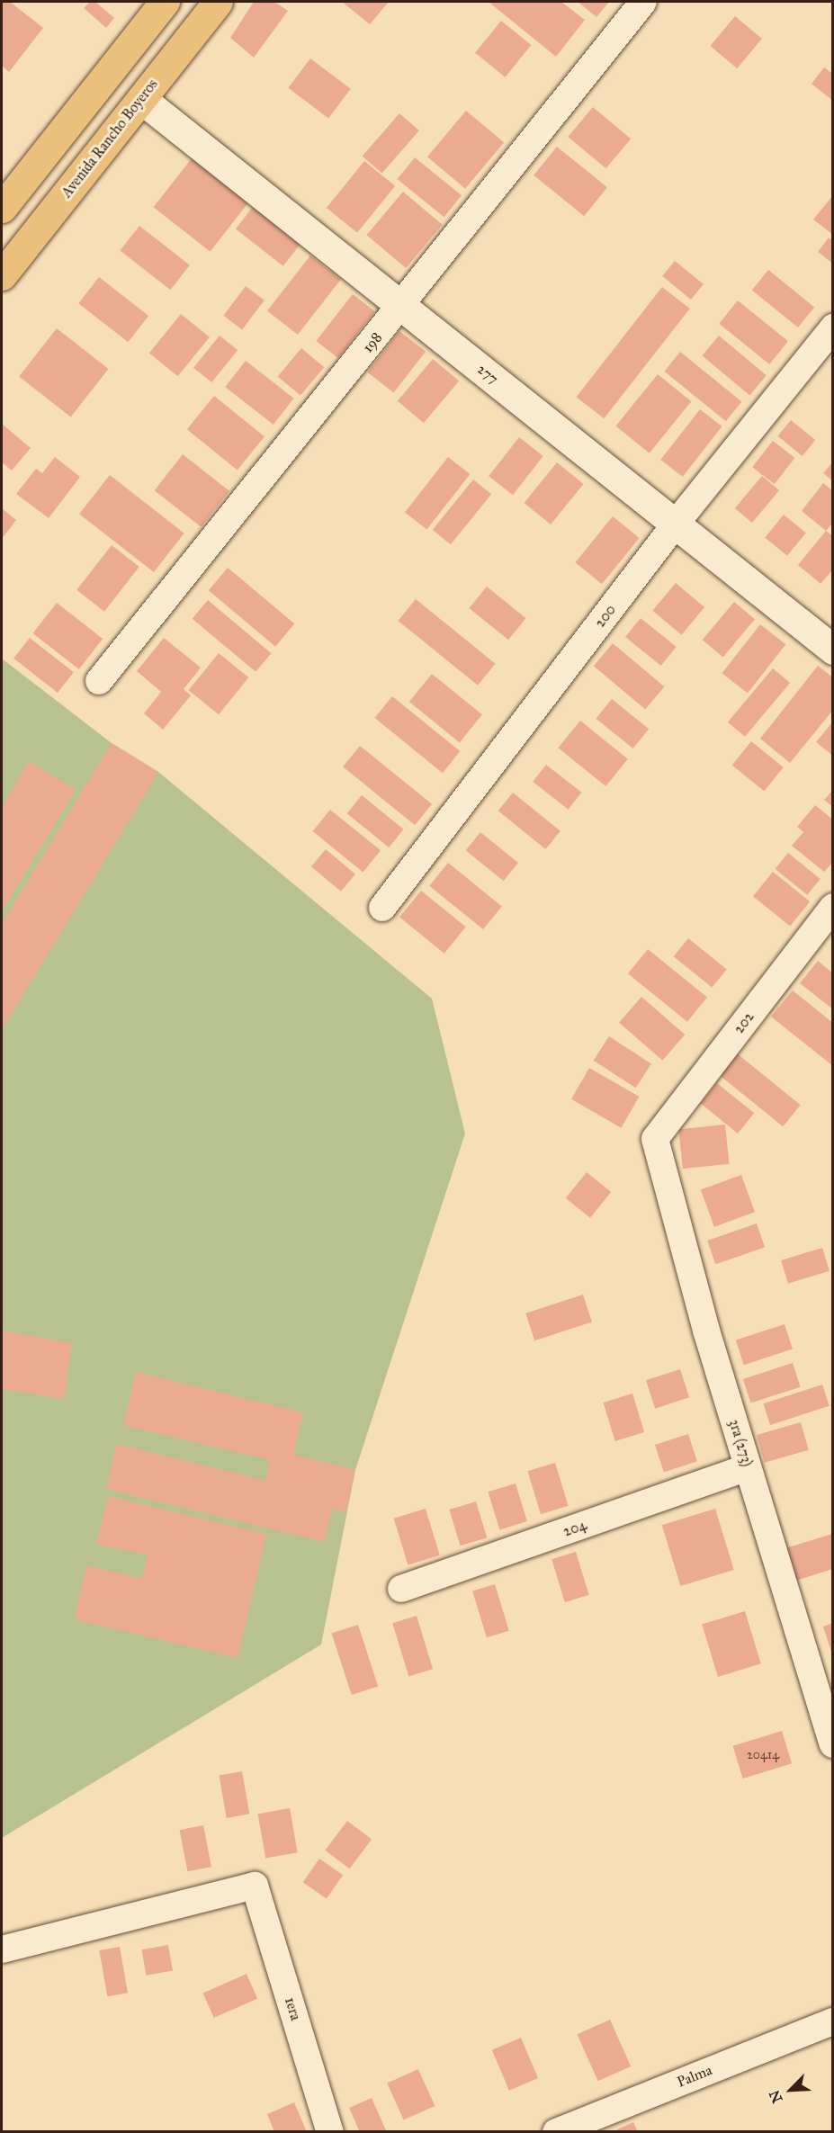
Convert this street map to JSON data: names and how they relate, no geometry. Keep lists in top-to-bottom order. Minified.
{"streets":{"highway":["Avenida Rancho Boyeros"],"street":["198","277","200","202","3ra (273)","204","1era","Palma"]},"crossings":[["Avenida Rancho Boyeros","277"],["198","277"],["277","200"],["202","3ra (273)"],["3ra (273)","204"]],"house_numbers":["20414"],"north":"bottom left"}
